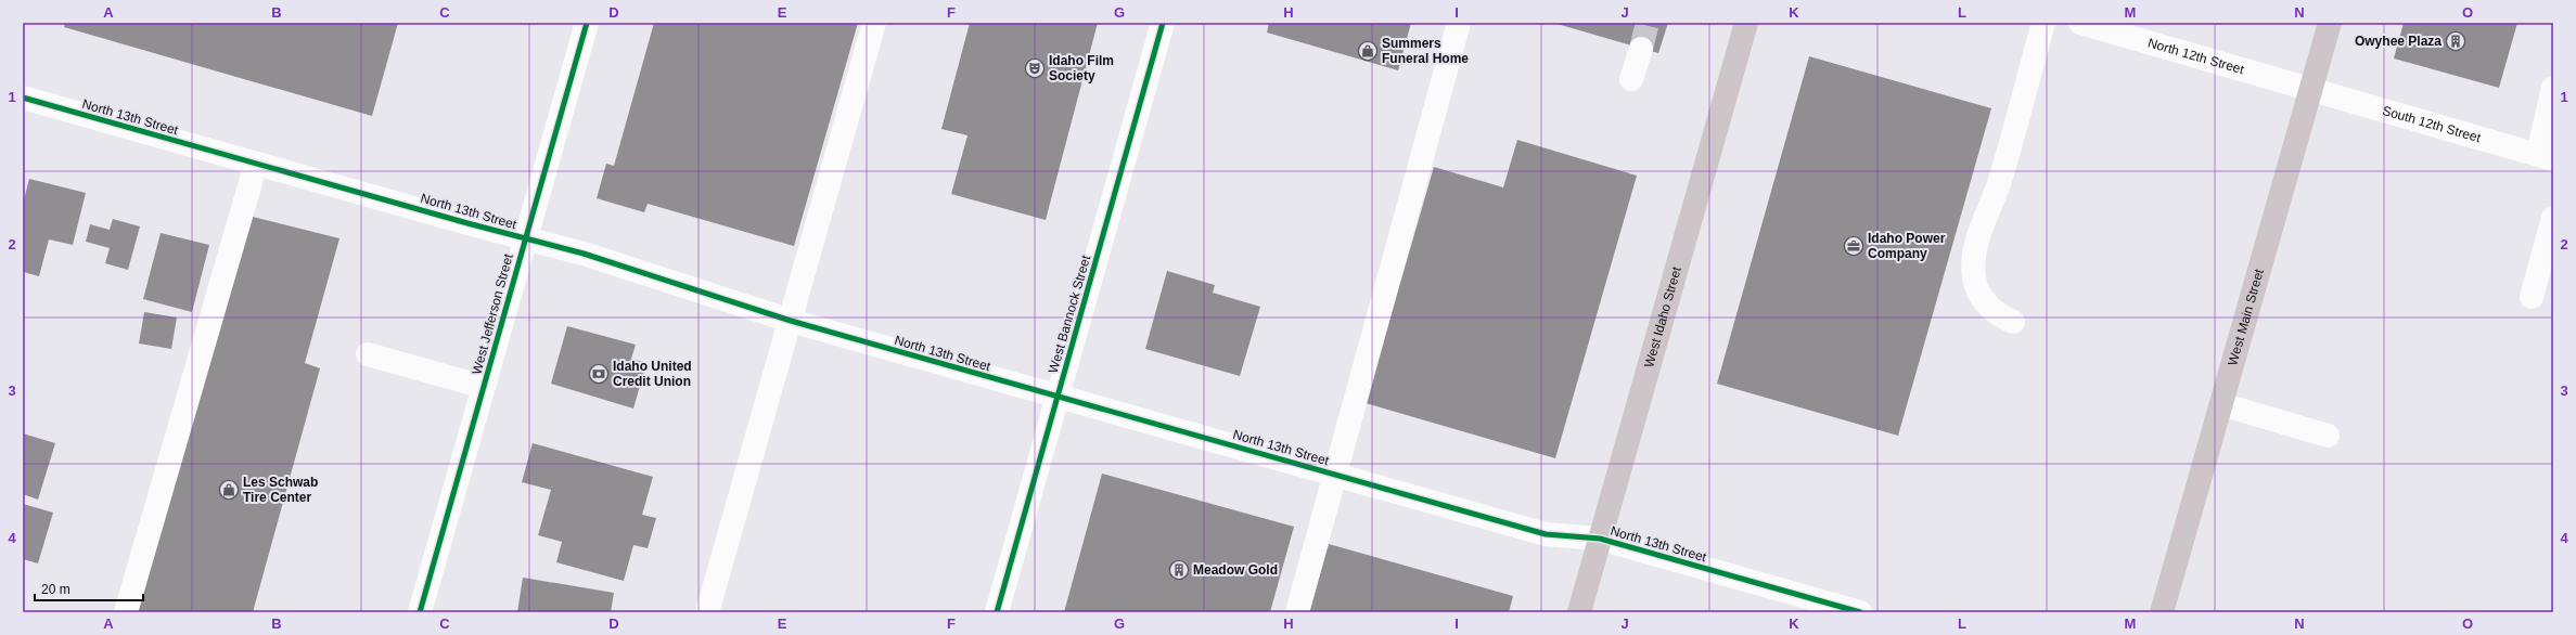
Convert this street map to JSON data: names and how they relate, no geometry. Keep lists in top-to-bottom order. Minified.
{"streets":{"main road":["West Idaho Street","West Main Street"],"street":["North 12th Street","North 13th Street","South 12th Street","West Jefferson Street","West Bannock Street"]},"crossings":[["North 12th Street","South 12th Street"],["North 12th Street","West Main Street"],["North 13th Street","West Jefferson Street"],["North 13th Street","West Bannock Street"],["North 13th Street","West Idaho Street"],["South 12th Street","West Main Street"]],"places":{"building":["Owyhee Plaza","Meadow Gold"],"shop":["Summers Funeral Home","Les Schwab Tire Center"],"theatre":["Idaho Film Society"],"office":["Idaho Power Company"],"bank":["Idaho United Credit Union"]},"scale_bar":"20 m","grid":{"columns":["A","B","C","D","E","F","G","H","I","J","K","L","M","N","O"],"rows":["1","2","3","4"]}}
